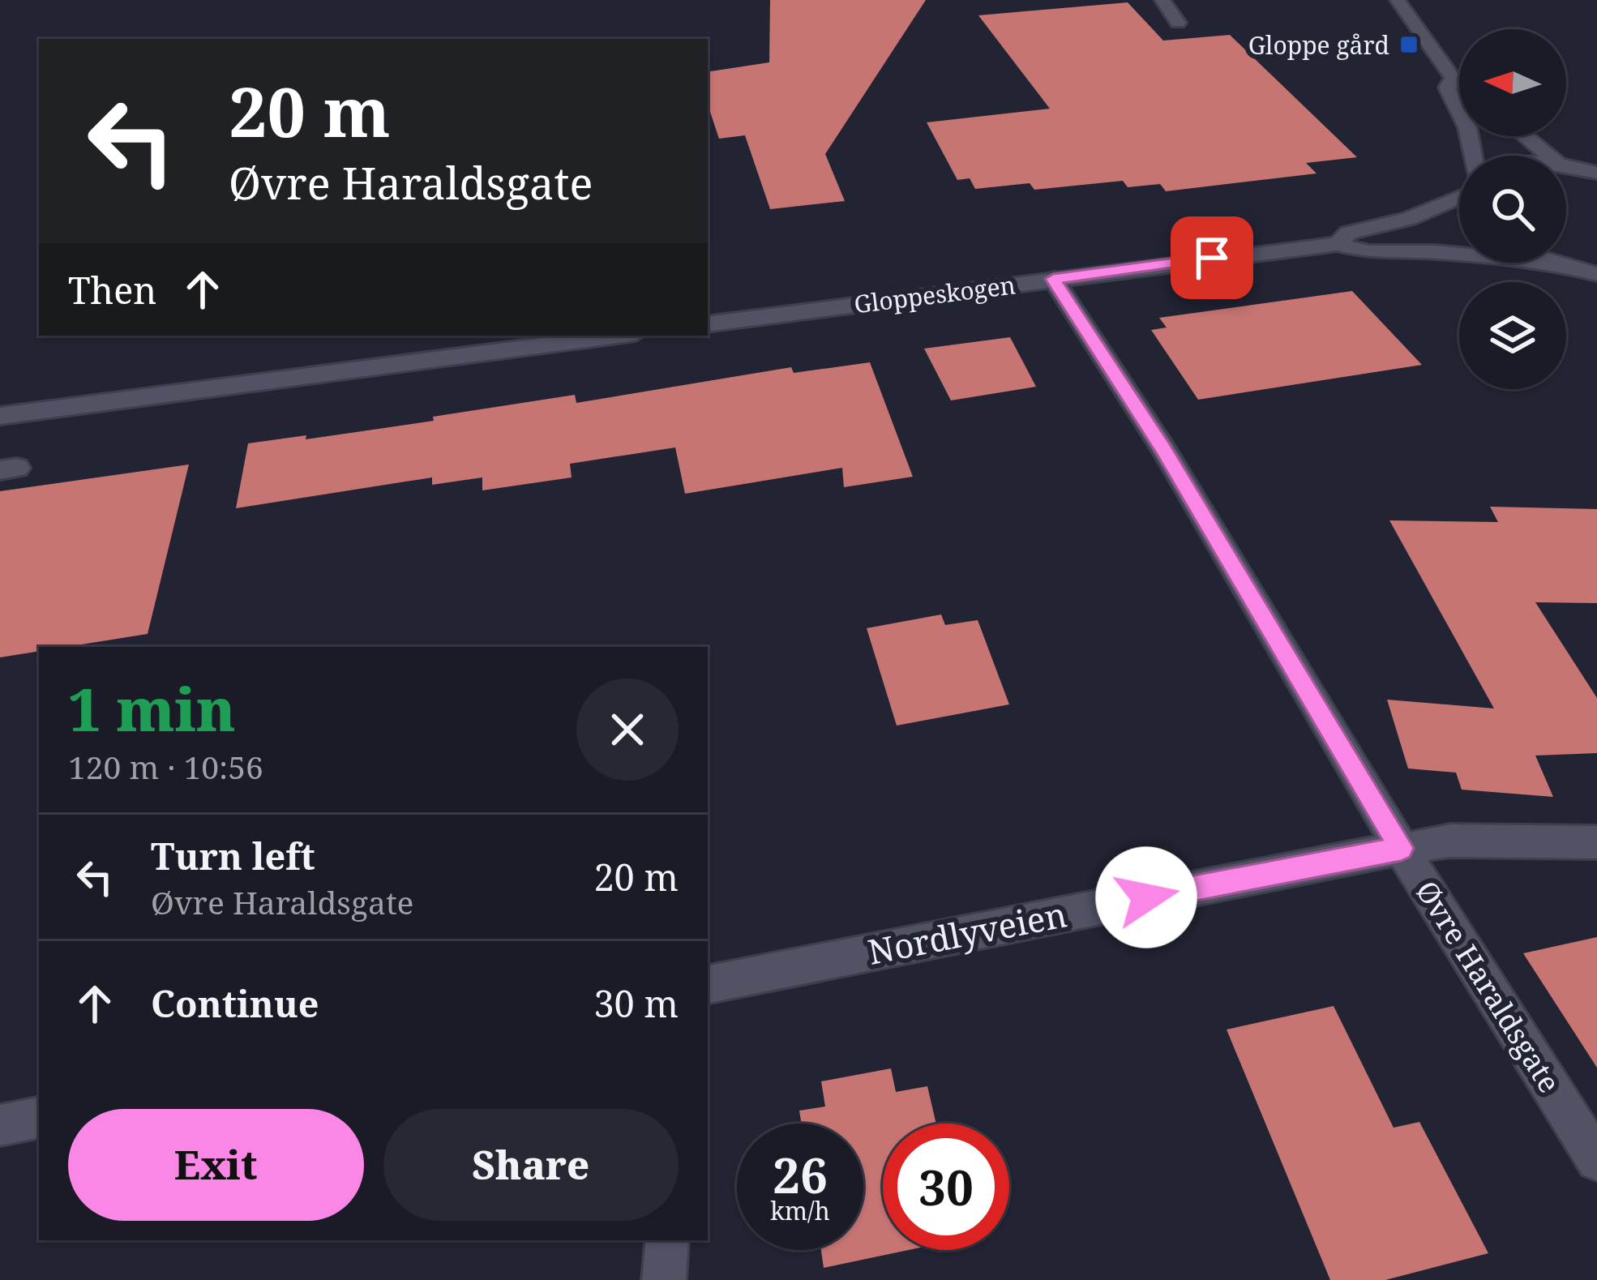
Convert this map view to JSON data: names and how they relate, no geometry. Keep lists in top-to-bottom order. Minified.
{"streets":{"main road":["Gloppeskogen","Nordlyveien","Øvre Haraldsgate"]},"crossings":[["Gloppeskogen","Øvre Haraldsgate"],["Nordlyveien","Øvre Haraldsgate"]],"places":{"transit":["Gloppe gård"]},"north":"left","page":{"turn":["20 m","Øvre Haraldsgate"],"then":"Then","heading":["1 min","120 m · 10:56"],"list":[{"name":"Turn left","note":"Øvre Haraldsgate","value":"20 m"},{"name":"Continue","value":"30 m"}],"buttons":["Exit","Share"],"speed":"26 km/h","limit":"30"}}
